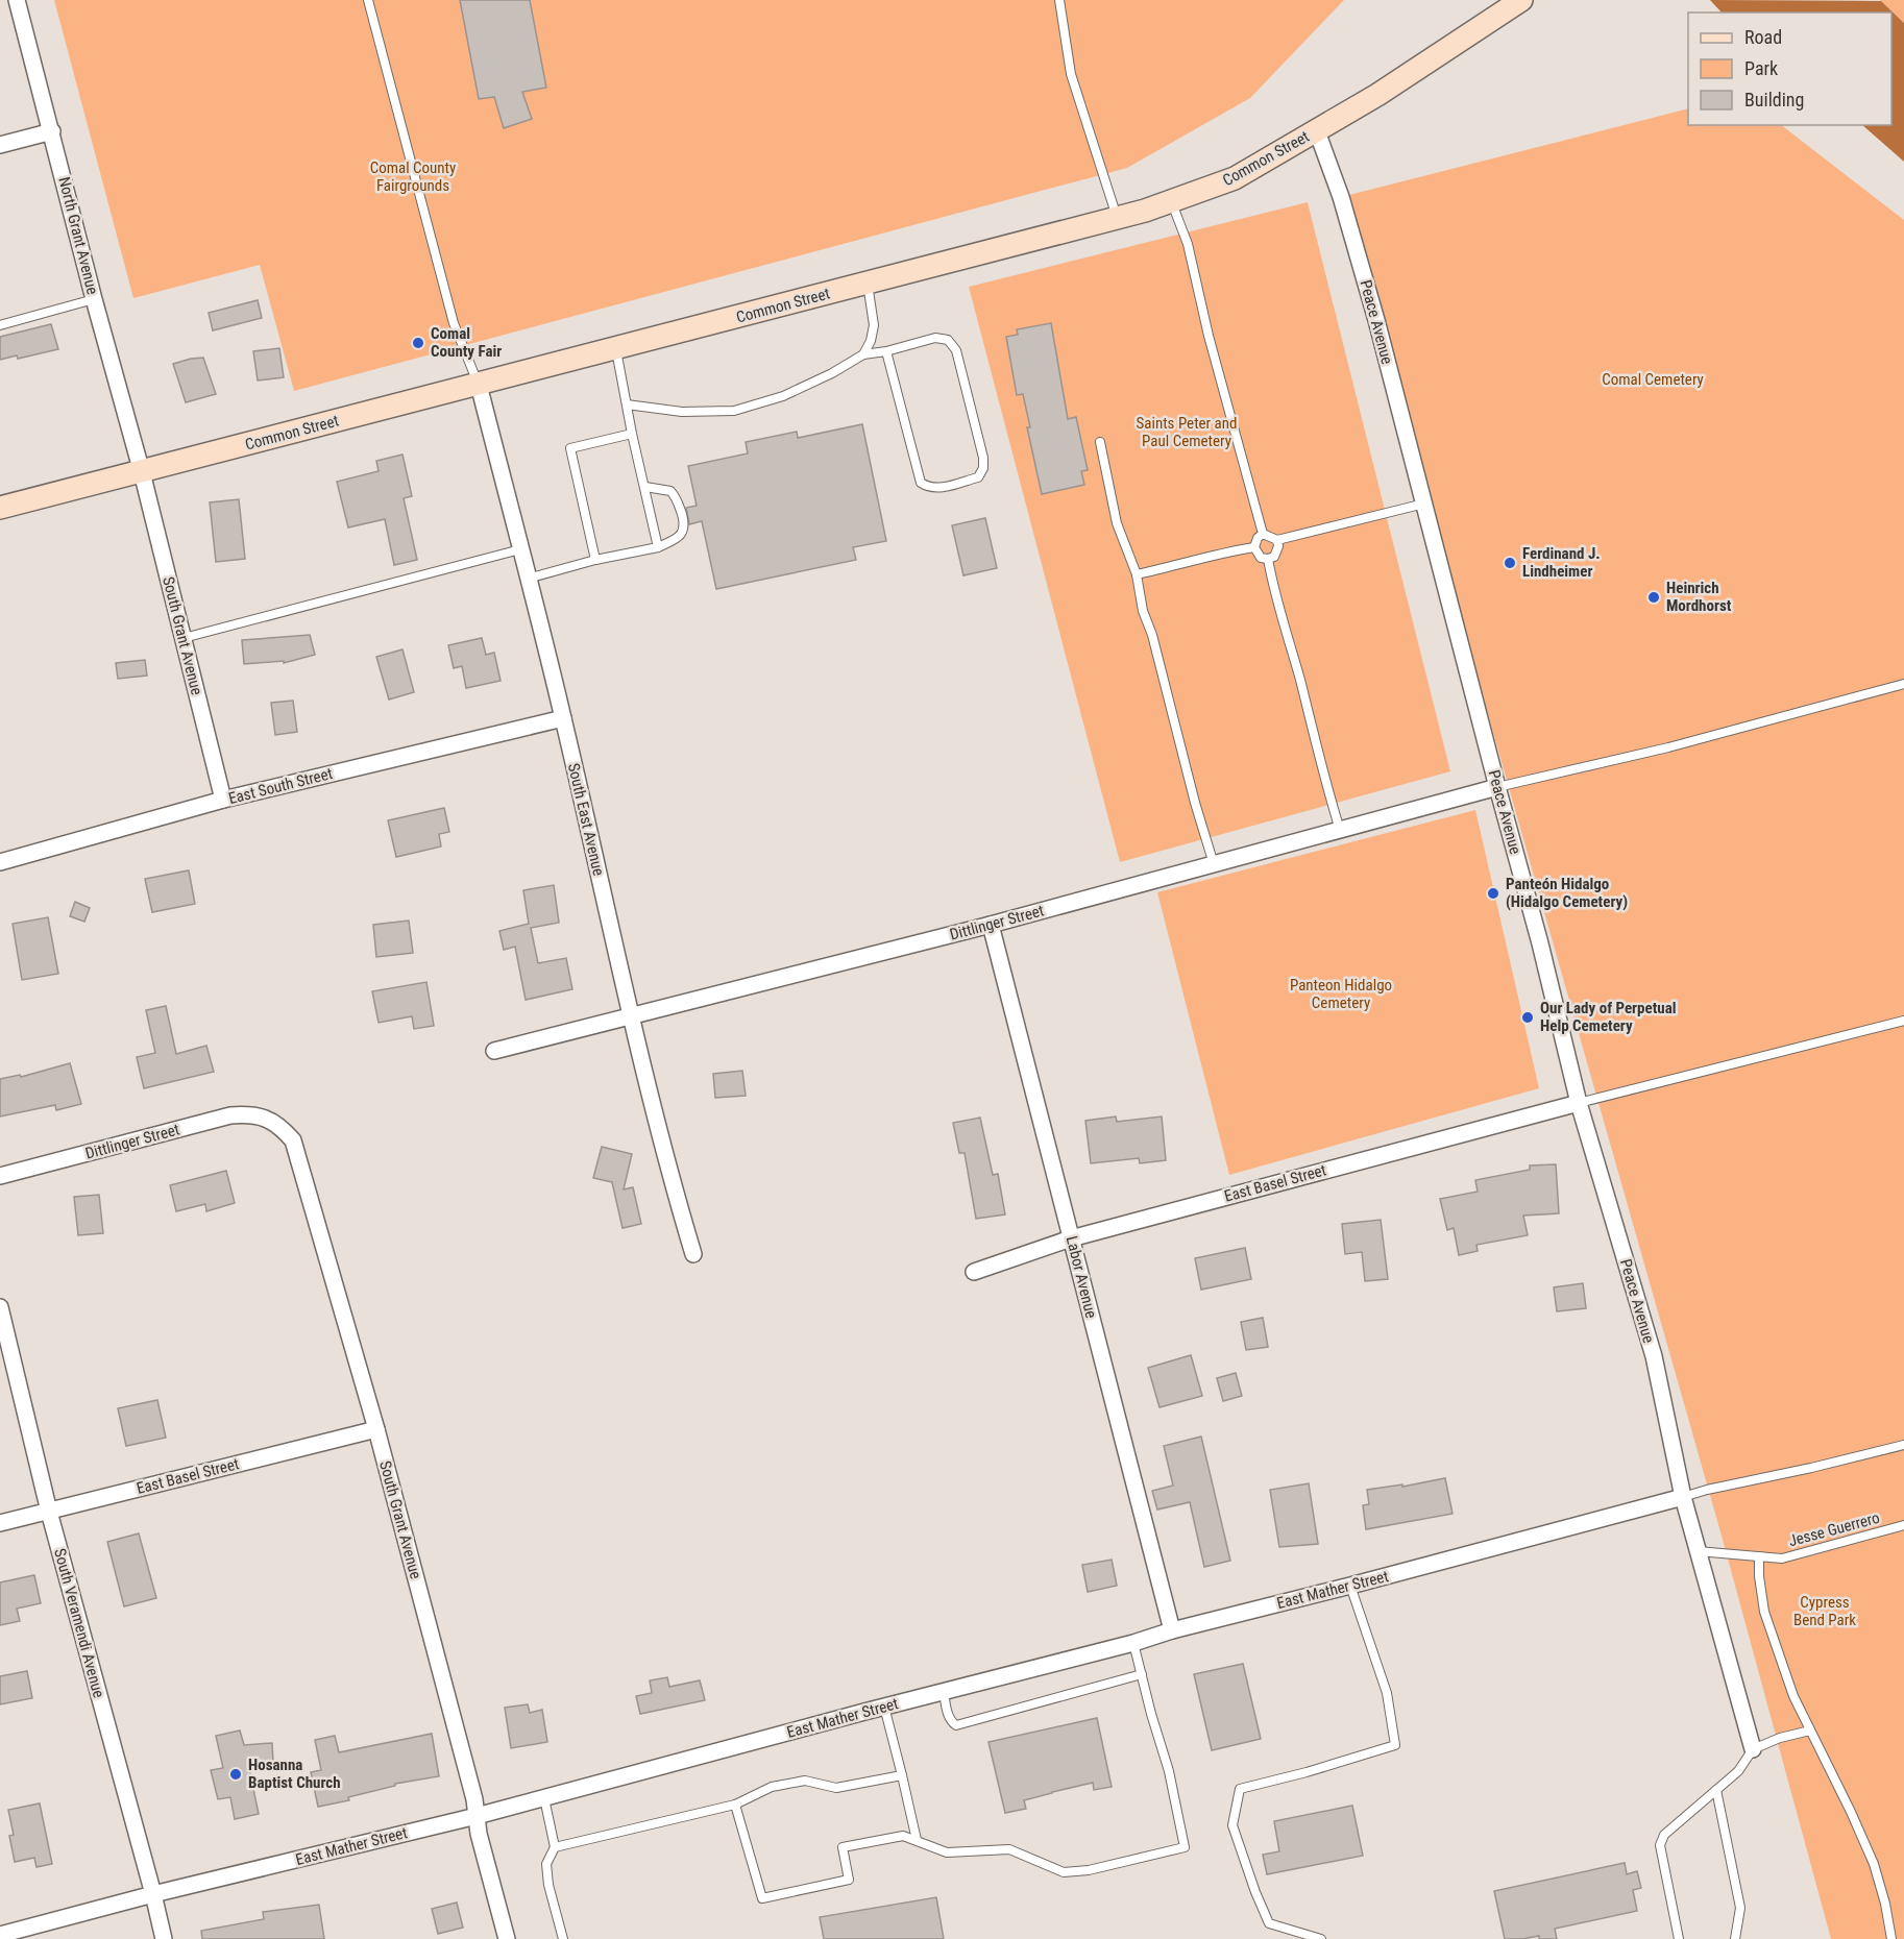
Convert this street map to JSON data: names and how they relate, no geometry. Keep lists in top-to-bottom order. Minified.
{"streets":{"main road":["Common Street"],"street":["North Grant Avenue","Peace Avenue","South Grant Avenue","East South Street","South East Avenue","Dittlinger Street","East Basel Street","Labor Avenue","East Mather Street","South Veramendi Avenue"],"lane":["Jesse Guerrero"]},"crossings":[["Common Street","North Grant Avenue"],["Common Street","Peace Avenue"],["Common Street","South Grant Avenue"],["Common Street","South East Avenue"],["North Grant Avenue","South Grant Avenue"],["Peace Avenue","Dittlinger Street"],["Peace Avenue","East Basel Street"],["Peace Avenue","Jesse Guerrero"],["Peace Avenue","East Mather Street"],["South Grant Avenue","East South Street"],["South Grant Avenue","Dittlinger Street"],["South Grant Avenue","East Basel Street"],["South Grant Avenue","East Mather Street"],["East South Street","South East Avenue"],["South East Avenue","Dittlinger Street"],["Dittlinger Street","Labor Avenue"],["East Basel Street","Labor Avenue"],["East Basel Street","South Veramendi Avenue"],["Labor Avenue","East Mather Street"],["East Mather Street","South Veramendi Avenue"]],"parks":["Comal County Fairgrounds","Comal Cemetery","Saints Peter and Paul Cemetery","Panteon Hidalgo Cemetery","Cypress Bend Park"],"places":["Comal County Fair","Ferdinand J. Lindheimer","Heinrich Mordhorst","Panteón Hidalgo (Hidalgo Cemetery)","Our Lady of Perpetual Help Cemetery","Hosanna Baptist Church"],"legend":["Road","Park","Building"]}
